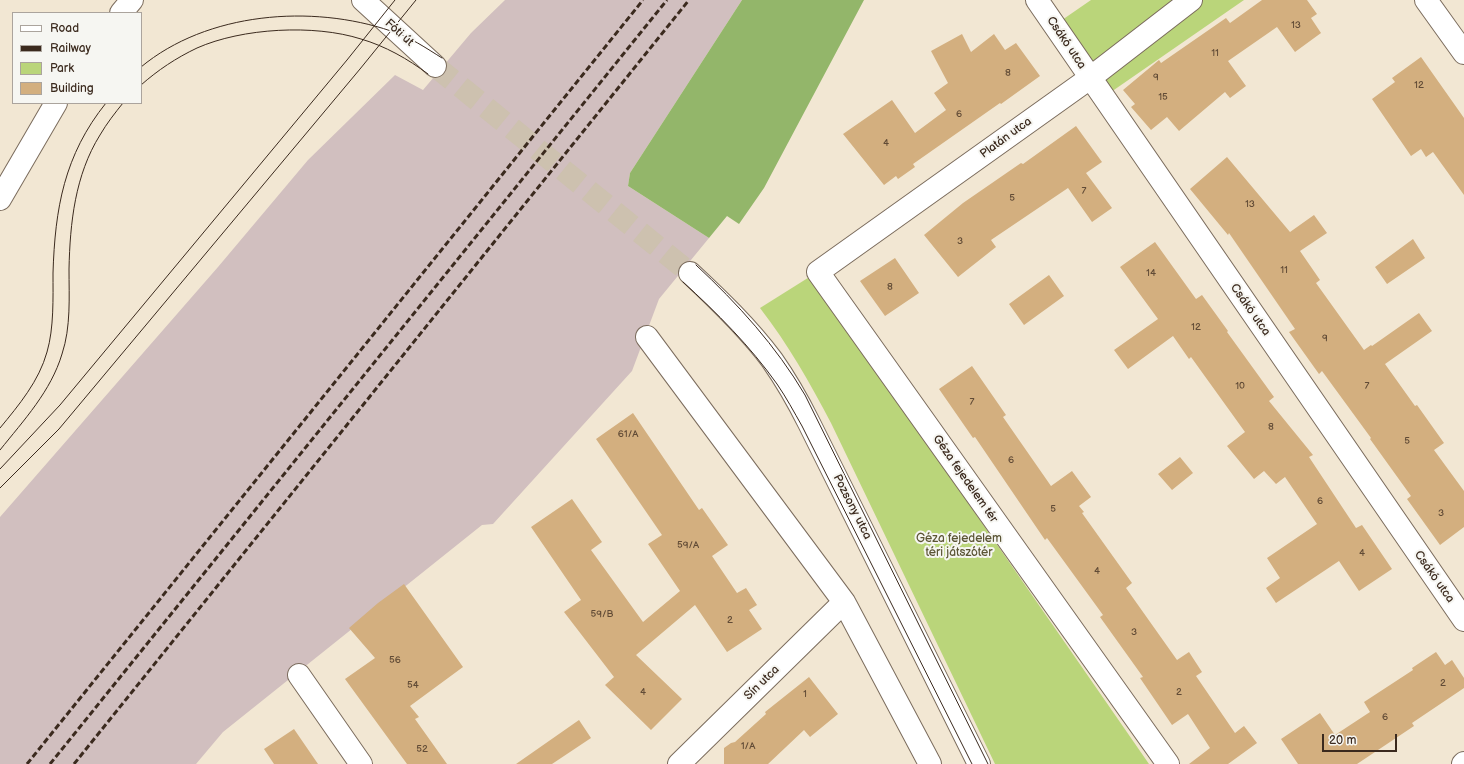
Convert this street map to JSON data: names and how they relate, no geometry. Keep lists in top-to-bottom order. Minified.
{"streets":{"street":["Fóti út","Csákó utca","Platán utca","Géza fejedelem tér","Pozsony utca","Sín utca"]},"crossings":[["Csákó utca","Platán utca"],["Platán utca","Géza fejedelem tér"]],"parks":["Géza fejedelem téri játszótér"],"house_numbers":["13","11","8","9","12","15","6","4","7","5","13","3","11","14","8","12","9","10","7","7","8","61/A","5","6","6","5","3","59/A","4","4","59/B","2","3","56","2","54","4","2","1","6","1/A","52"],"legend":["Road","Railway","Park","Building"],"scale_bar":"20 m"}
